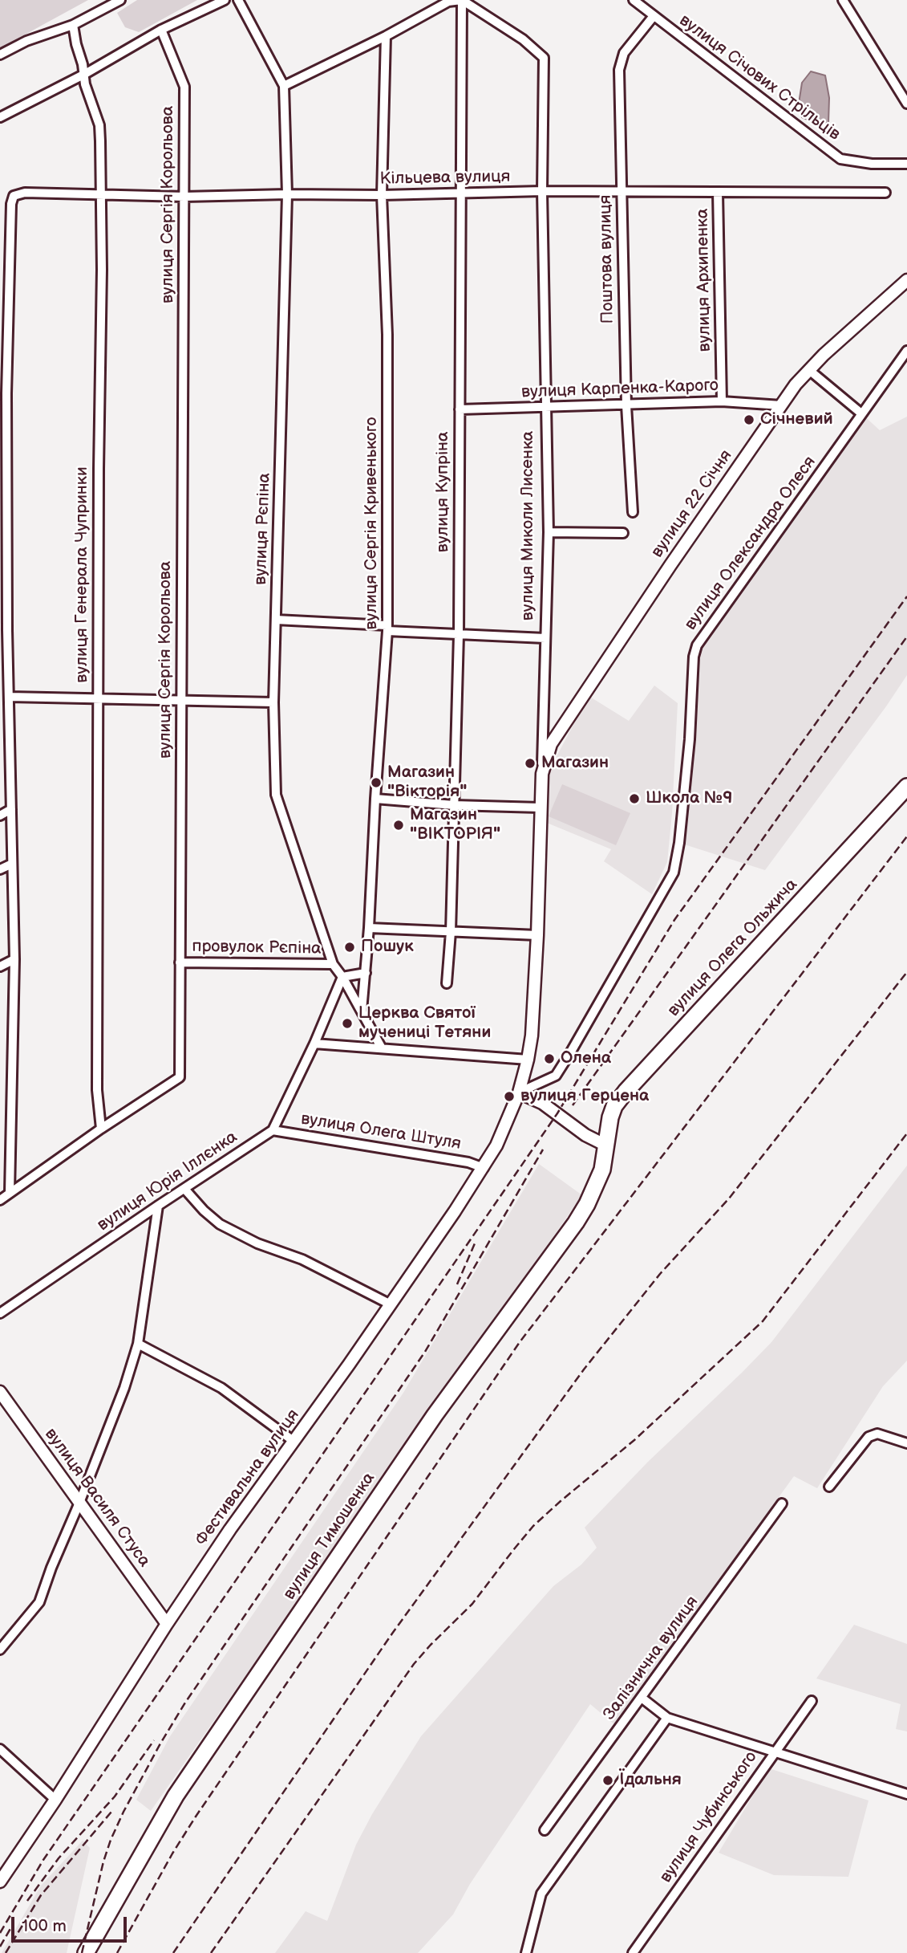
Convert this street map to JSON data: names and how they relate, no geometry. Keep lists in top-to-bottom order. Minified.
{"streets":{"highway":["вулиця Олега Ольжича","вулиця Тимошенка"],"street":["вулиця Січових Стрільців","Кільцева вулиця","вулиця Сергія Корольова","Поштова вулиця","вулиця Архипенка","вулиця Карпенка-Карого","вулиця Купріна","вулиця 22 Січня","вулиця Сергія Кривенького","вулиця Миколи Лисенка","вулиця Рєпіна","вулиця Олександра Олеся","вулиця Генерала Чупринки","провулок Рєпіна","вулиця Олега Штуля","вулиця Юрія Іллєнка","Фестивальна вулиця","вулиця Василя Стуса","Залізнична вулиця","вулиця Чубинського"]},"crossings":[["вулиця Січових Стрільців","Поштова вулиця"],["Кільцева вулиця","вулиця Сергія Корольова"],["Кільцева вулиця","Поштова вулиця"],["Кільцева вулиця","вулиця Архипенка"],["Кільцева вулиця","вулиця Купріна"],["Кільцева вулиця","вулиця Сергія Кривенького"],["Кільцева вулиця","вулиця Миколи Лисенка"],["Кільцева вулиця","вулиця Рєпіна"],["Кільцева вулиця","вулиця Генерала Чупринки"],["вулиця Сергія Корольова","вулиця Генерала Чупринки"],["вулиця Сергія Корольова","провулок Рєпіна"],["Поштова вулиця","вулиця Карпенка-Карого"],["вулиця Архипенка","вулиця Карпенка-Карого"],["вулиця Карпенка-Карого","вулиця Купріна"],["вулиця Карпенка-Карого","вулиця 22 Січня"],["вулиця Карпенка-Карого","вулиця Миколи Лисенка"],["вулиця Купріна","вулиця Миколи Лисенка"],["вулиця 22 Січня","вулиця Миколи Лисенка"],["вулиця Сергія Кривенького","вулиця Рєпіна"],["вулиця Миколи Лисенка","вулиця Олександра Олеся"],["вулиця Миколи Лисенка","Фестивальна вулиця"],["вулиця Рєпіна","провулок Рєпіна"],["вулиця Олександра Олеся","Фестивальна вулиця"],["вулиця Олега Ольжича","вулиця Тимошенка"],["вулиця Олега Штуля","вулиця Юрія Іллєнка"],["вулиця Олега Штуля","Фестивальна вулиця"],["Фестивальна вулиця","вулиця Василя Стуса"]],"places":["Січневий","Магазин","Магазин \"Вікторія\"","Школа №9","Магазин \"ВІКТОРІЯ\"","Пошук","Церква Святої мучениці Тетяни","Олена","вулиця Герцена","Їдальня"],"scale_bar":"100 m"}
